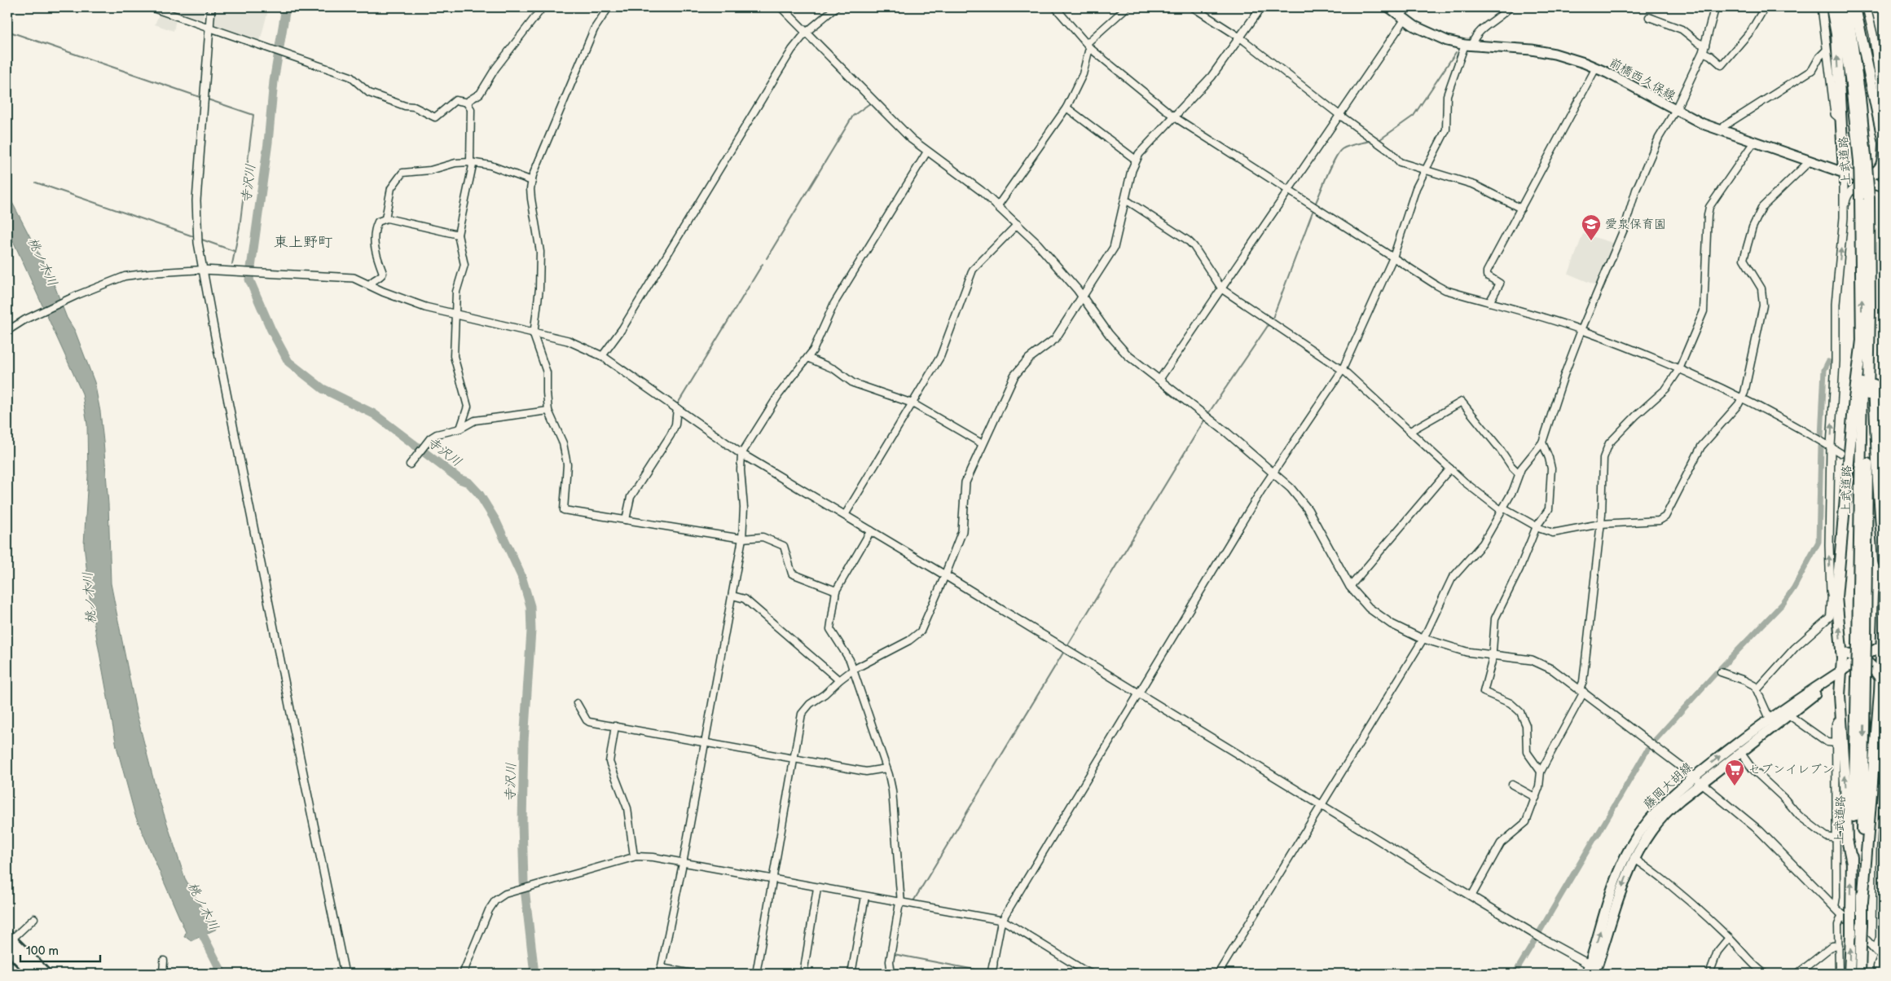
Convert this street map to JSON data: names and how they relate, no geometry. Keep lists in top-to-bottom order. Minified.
{"streets":{"highway":["上武道路"],"main road":["前橋西久保線","藤岡大胡線"]},"districts":["東上野町"],"water":["寺沢川","桃ノ木川"],"places":{"school or university":["愛泉保育園"],"supermarket":["セブンイレブン"]},"scale_bar":"100 m"}
